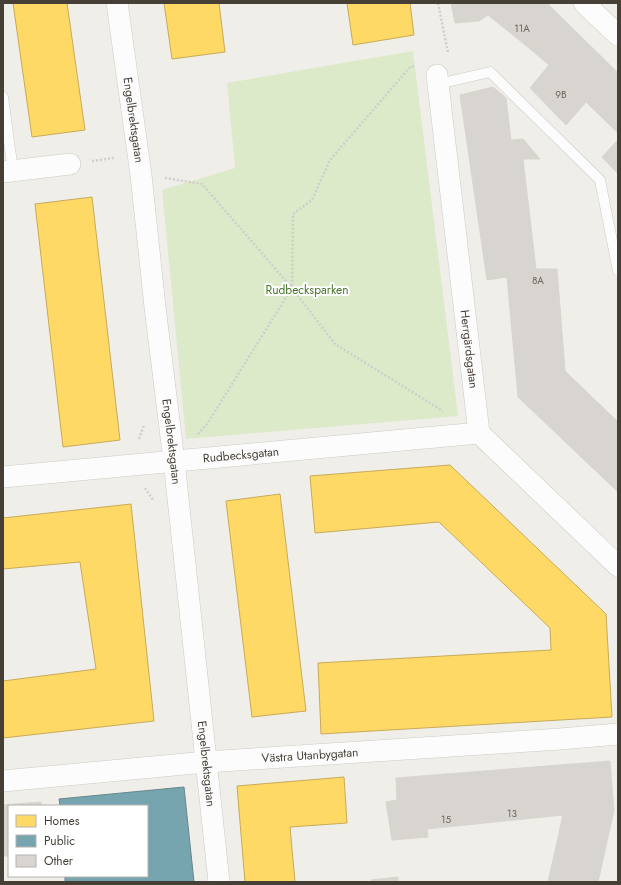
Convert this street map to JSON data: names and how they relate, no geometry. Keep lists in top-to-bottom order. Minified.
{"streets":{"street":["Engelbrektsgatan","Herrgärdsgatan","Rudbecksgatan","Västra Utanbygatan"]},"crossings":[["Engelbrektsgatan","Rudbecksgatan"],["Engelbrektsgatan","Västra Utanbygatan"],["Herrgärdsgatan","Rudbecksgatan"]],"parks":["Rudbecksparken"],"house_numbers":["11A","9B","8A","13","15"],"legend":["Homes","Public","Other"]}
